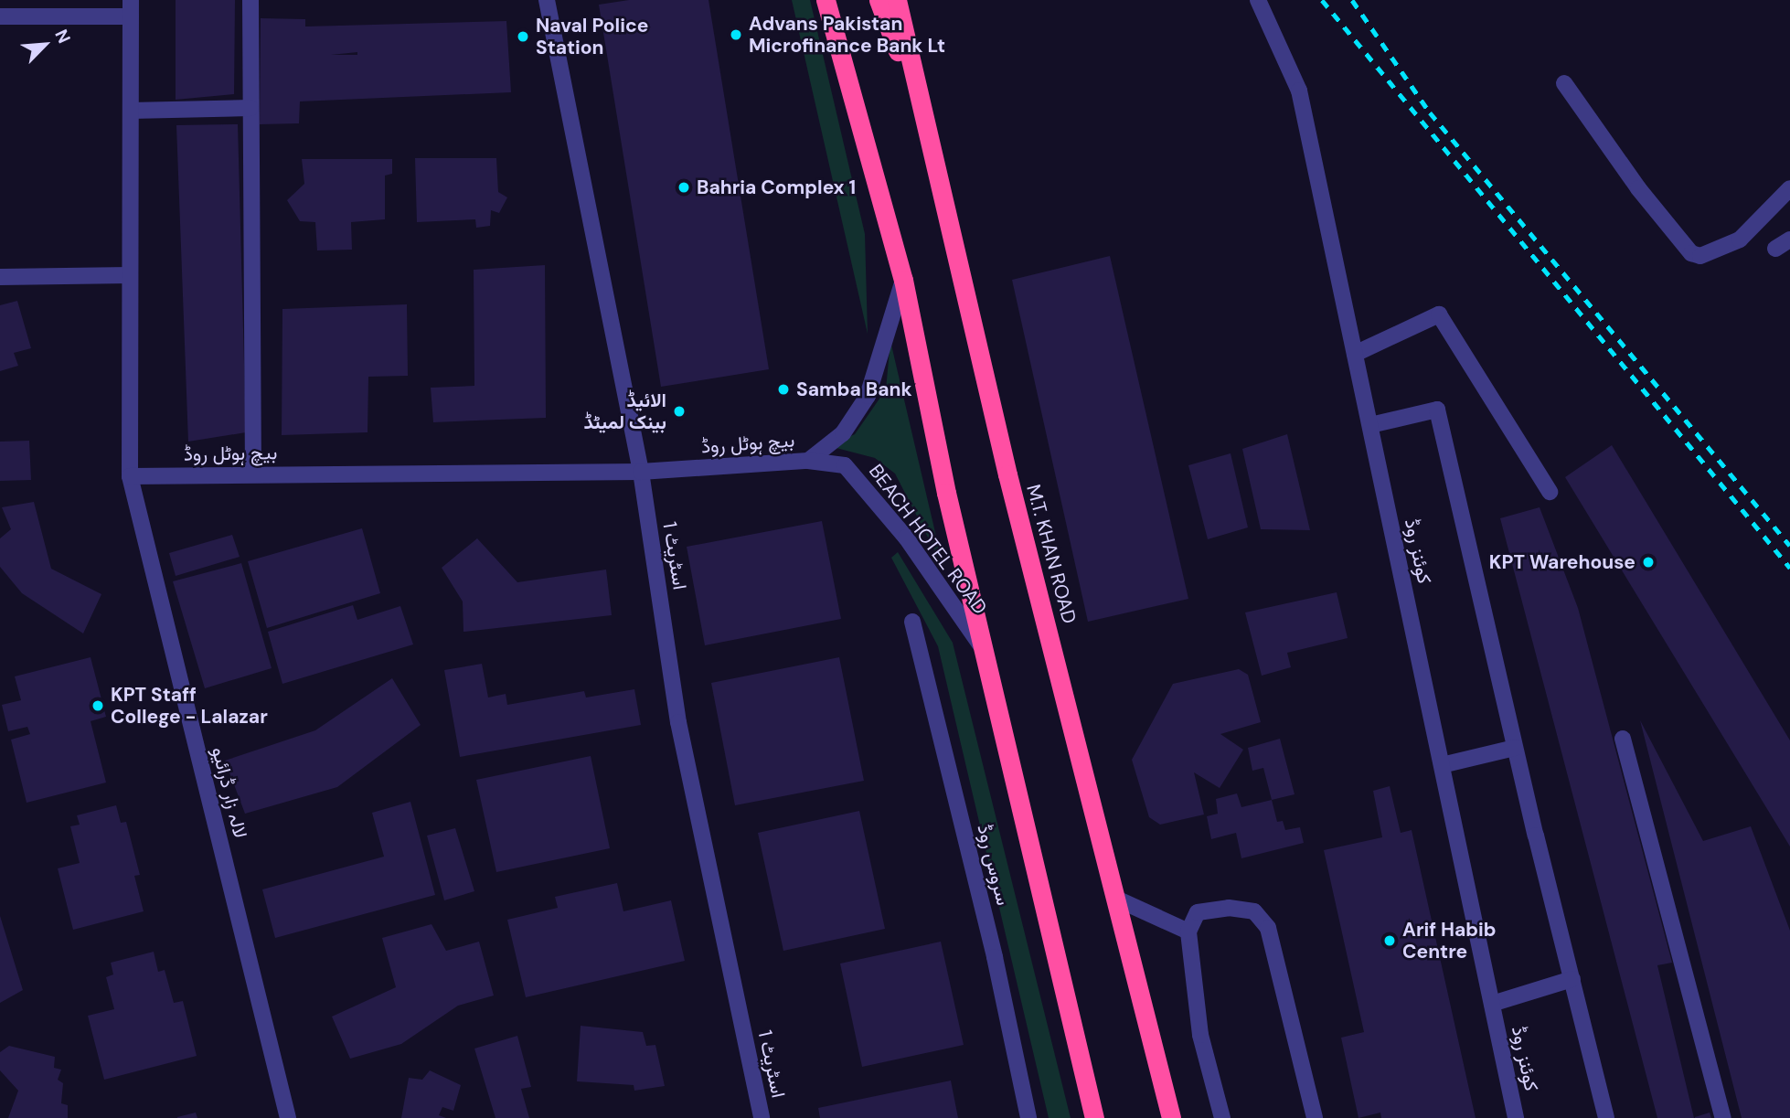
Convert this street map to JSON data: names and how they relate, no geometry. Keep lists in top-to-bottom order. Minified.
{"streets":{"highway":["M.T. KHAN ROAD"],"street":["بیچ ہوٹل روڈ","BEACH HOTEL ROAD","کوئنز روڈ","اسٹریٹ 1","لالہ زار ڈرائیو","سروس روڈ"]},"crossings":[["بیچ ہوٹل روڈ","BEACH HOTEL ROAD"],["بیچ ہوٹل روڈ","اسٹریٹ 1"],["بیچ ہوٹل روڈ","لالہ زار ڈرائیو"]],"places":["Advans Pakistan Microfinance Bank Lt","Naval Police Station","Bahria Complex 1","Samba Bank","الائیڈ بینک لمیٹڈ","KPT Warehouse","KPT Staff College - Lalazar","Arif Habib Centre"],"north":"top right"}
